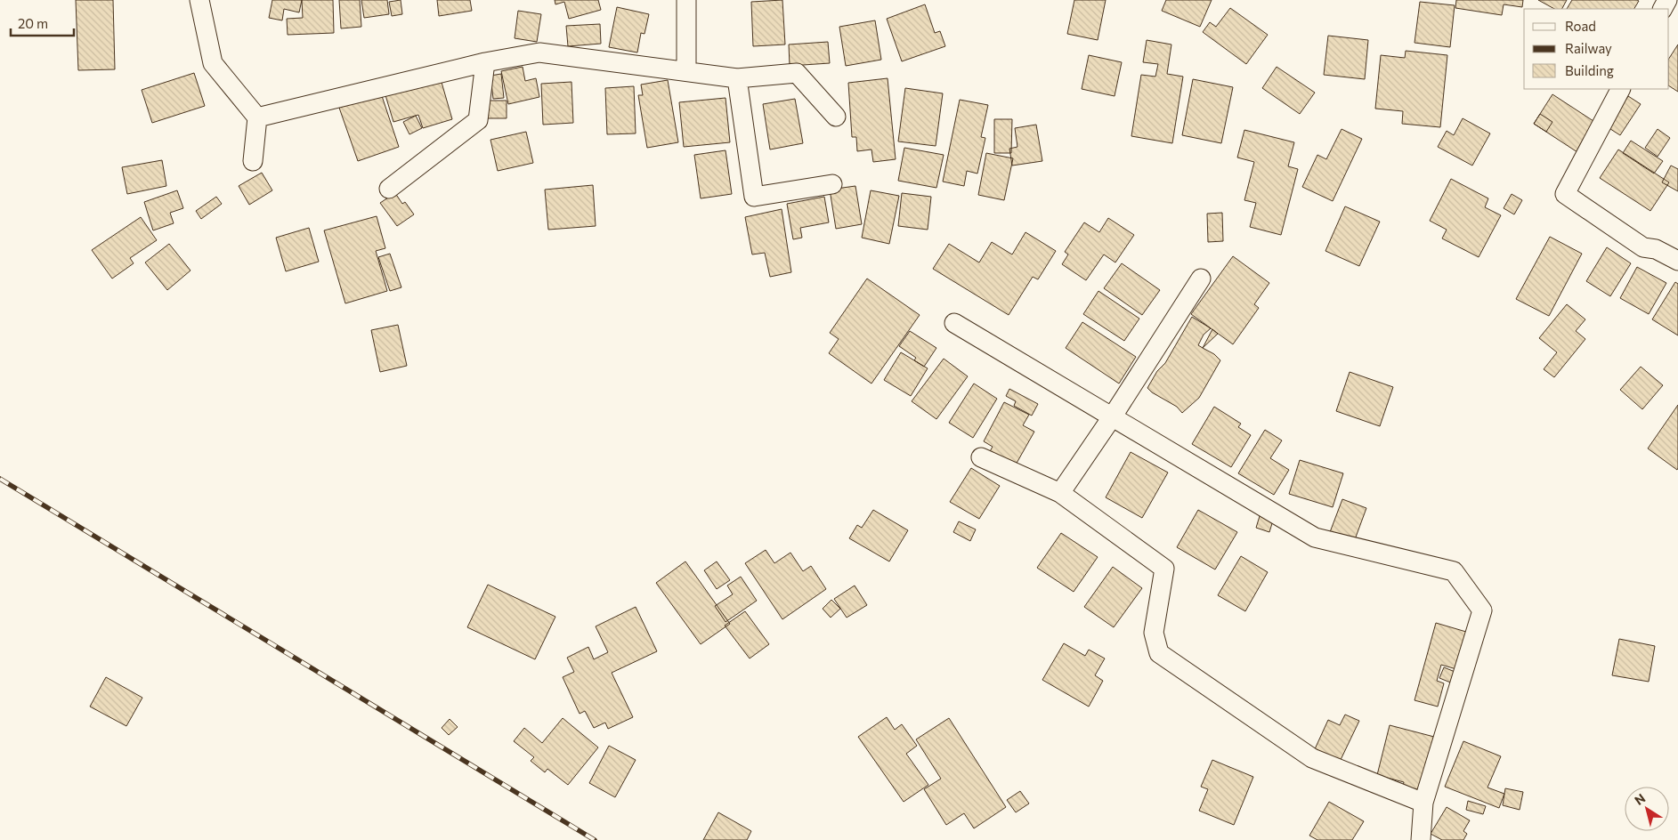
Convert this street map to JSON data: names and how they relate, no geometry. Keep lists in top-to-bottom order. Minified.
{"legend":["Road","Railway","Building"],"scale_bar":"20 m","north":"top left"}
